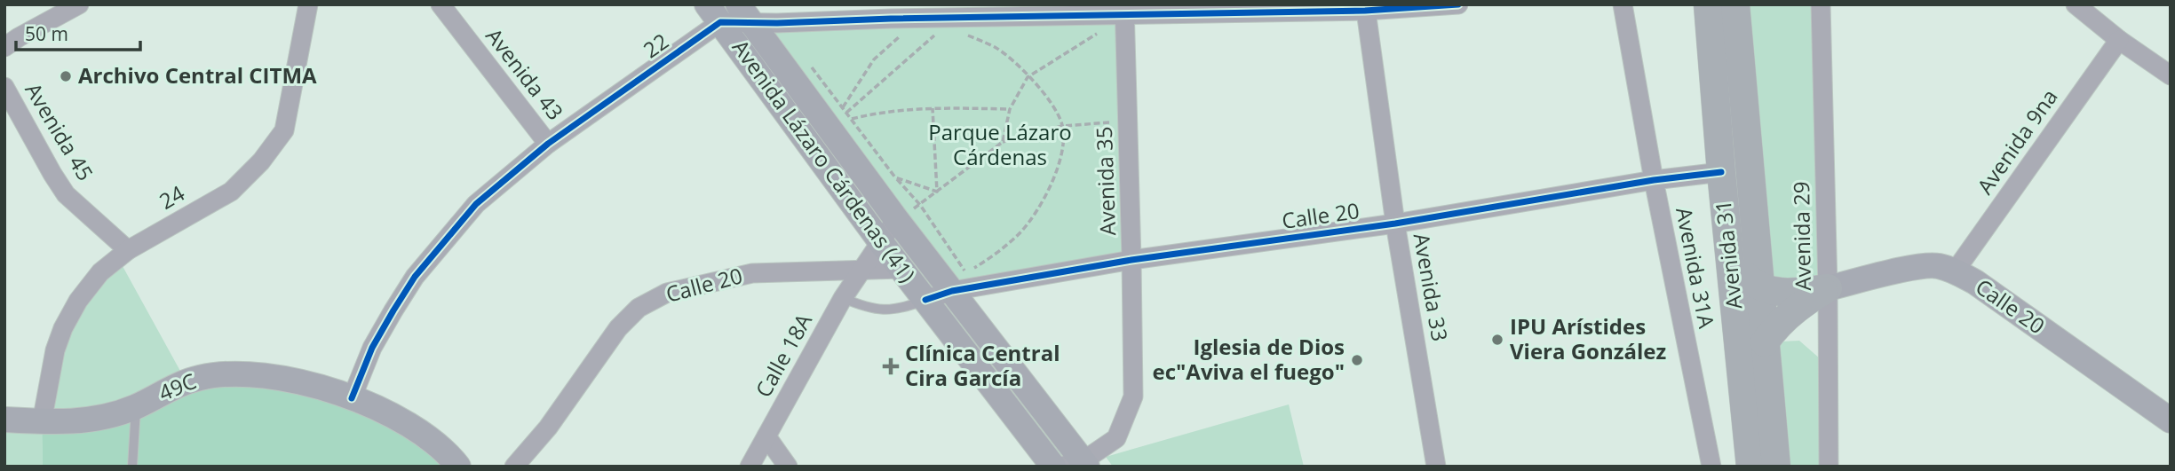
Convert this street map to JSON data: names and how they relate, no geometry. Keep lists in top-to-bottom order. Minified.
{"streets":{"main road":["Avenida Lázaro Cárdenas (41)","Calle 20","Avenida 31","49C"],"street":["22","Avenida 43","Avenida 45","Avenida 9na","Avenida 35","24","Avenida 29","Avenida 31A","Avenida 33","Calle 18A"]},"crossings":[["22","Avenida 43"],["22","Avenida Lázaro Cárdenas (41)"],["22","49C"],["Avenida 45","24"],["Avenida 9na","Calle 20"],["Avenida Lázaro Cárdenas (41)","Avenida 35"],["Avenida Lázaro Cárdenas (41)","Calle 20"],["Avenida 35","Calle 20"],["24","49C"],["Calle 20","Avenida 29"],["Calle 20","Avenida 31"],["Calle 20","Avenida 31A"],["Calle 20","Avenida 33"],["Calle 20","Calle 18A"]],"parks":["Parque Lázaro Cárdenas"],"places":{"other":["Archivo Central CITMA","IPU Arístides Viera González","Iglesia de Dios ec\"Aviva el fuego\""],"health":["Clínica Central Cira García"]},"scale_bar":"50 m"}
